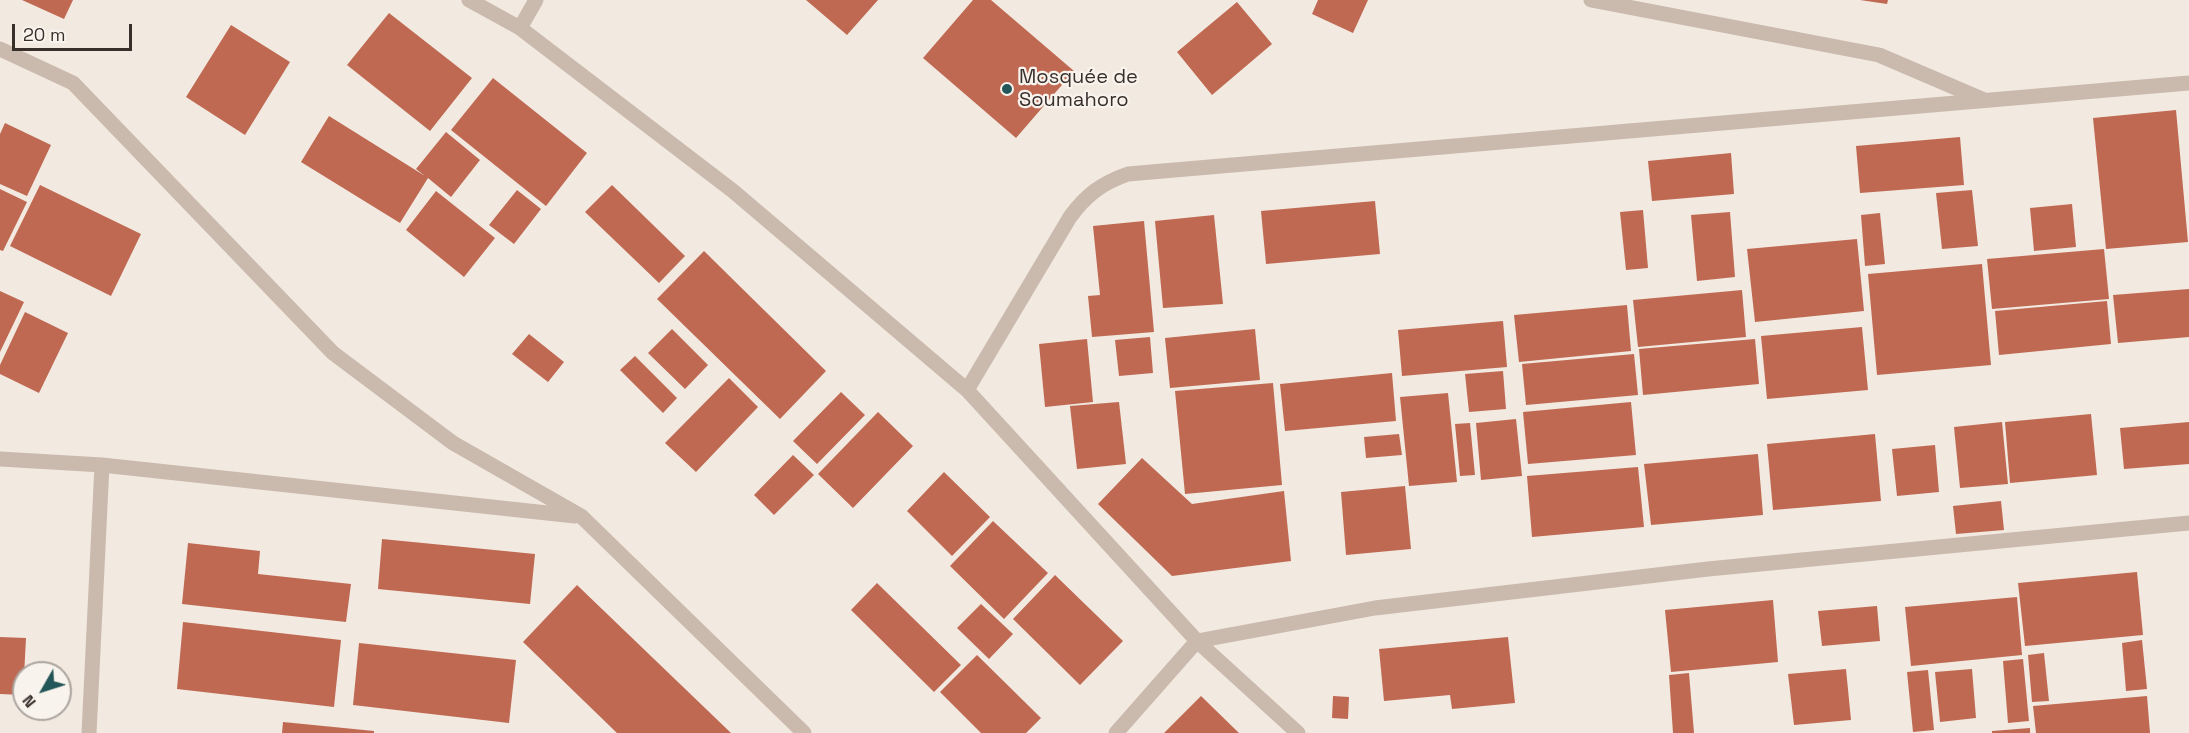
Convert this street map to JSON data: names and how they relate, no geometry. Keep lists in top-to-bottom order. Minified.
{"places":["Mosquée de Soumahoro"],"scale_bar":"20 m","north":"bottom left"}
